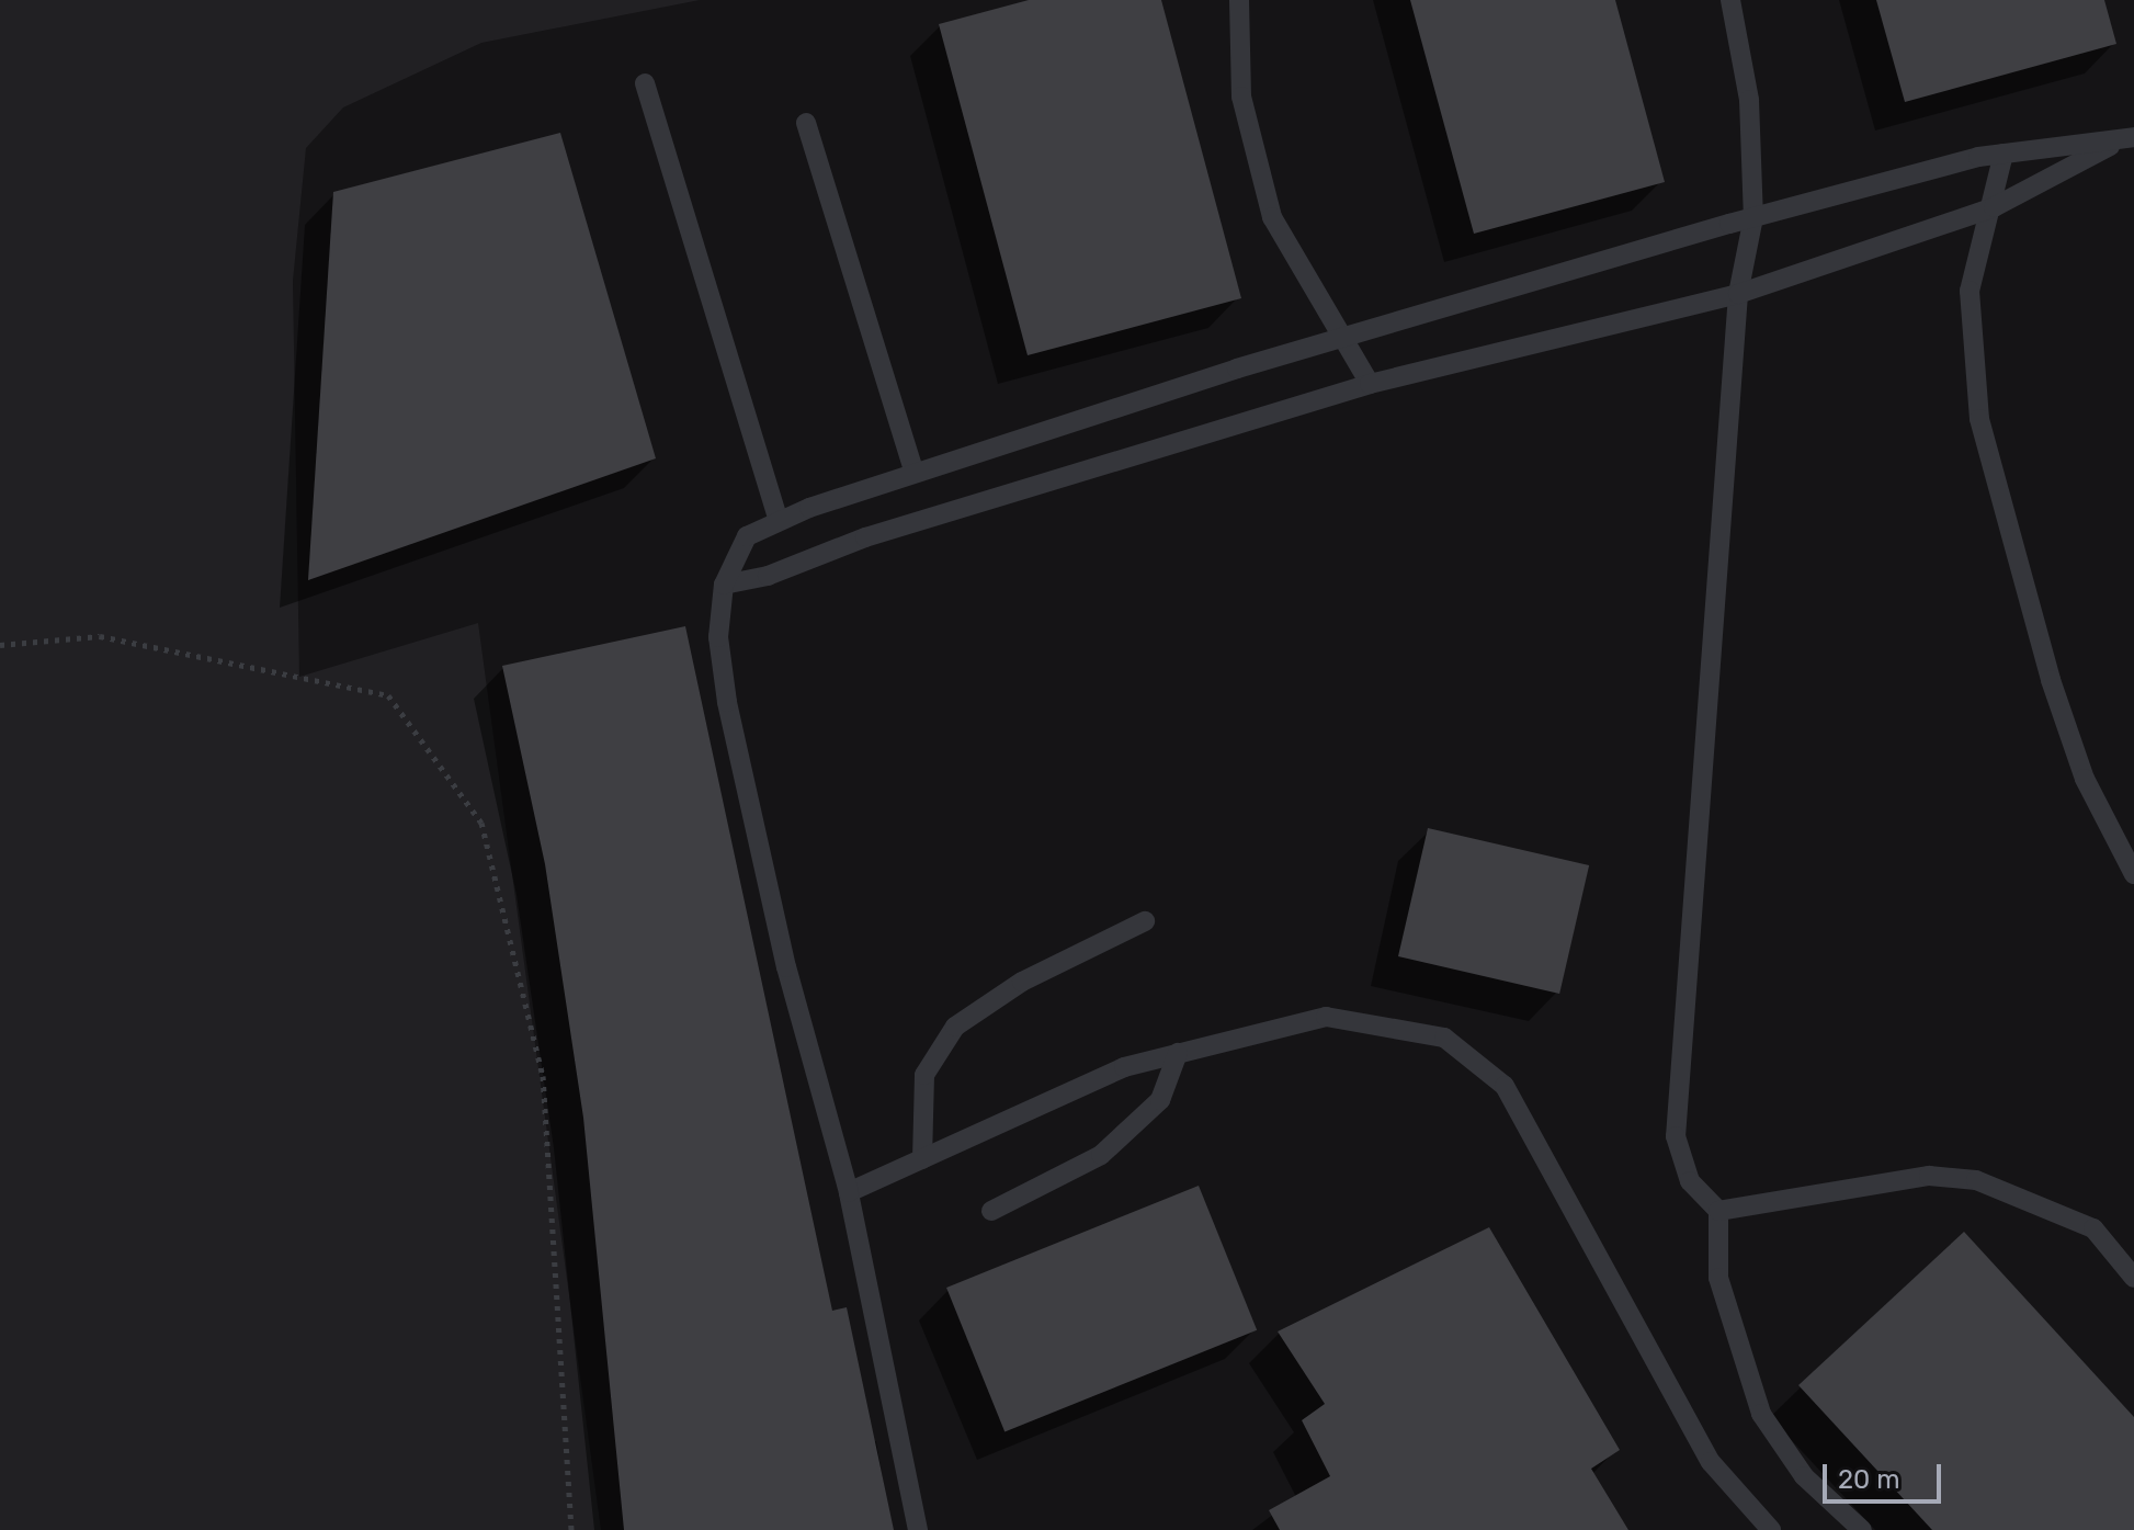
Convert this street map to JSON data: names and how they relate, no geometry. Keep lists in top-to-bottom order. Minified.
{"scale_bar":"20 m"}
